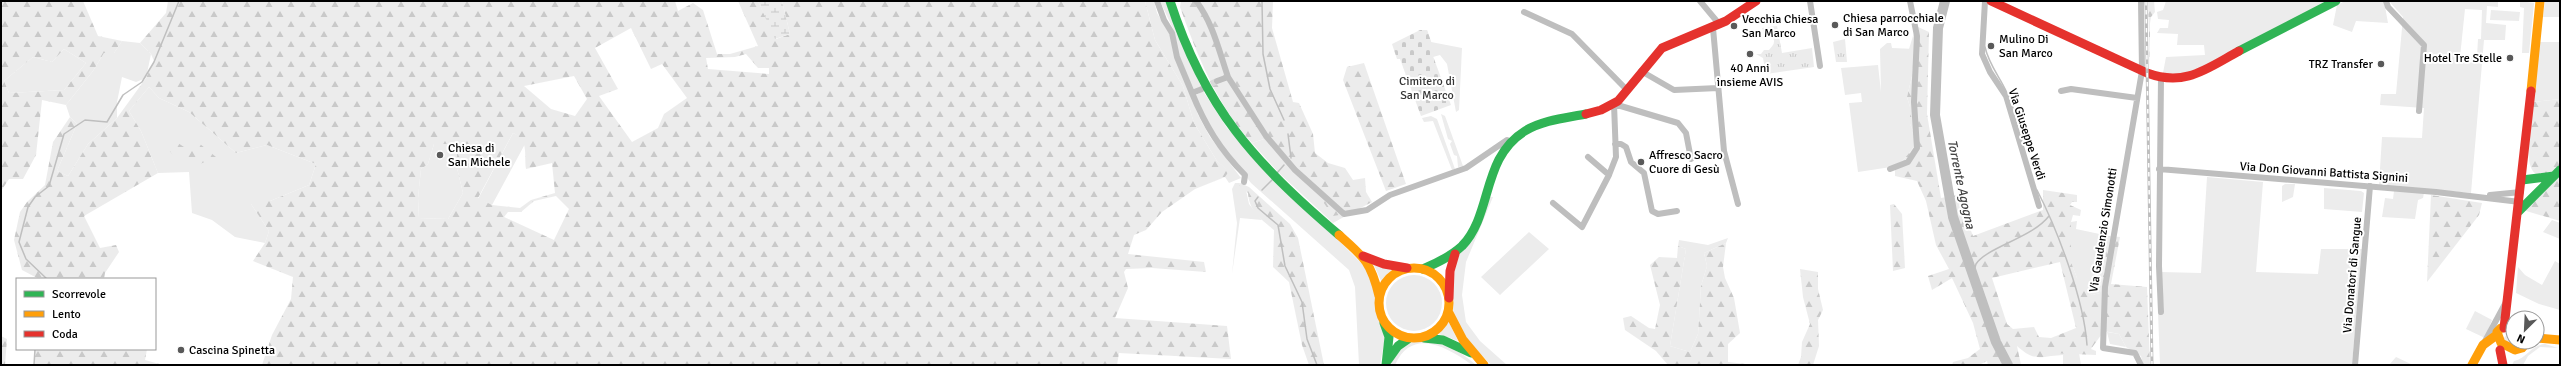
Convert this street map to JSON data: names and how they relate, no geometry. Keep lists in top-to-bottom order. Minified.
{"streets":{"street":["Via Giuseppe Verdi","Via Don Giovanni Battista Signini","Via Gaudenzio Simonotti","Via Donatori di Sangue"]},"crossings":[["Via Don Giovanni Battista Signini","Via Donatori di Sangue"]],"water":["Torrente Agogna"],"parks":["Cimitero di San Marco"],"places":["Chiesa parrocchiale di San Marco","Vecchia Chiesa San Marco","Mulino Di San Marco","40 Anni insieme AVIS","Hotel Tre Stelle","TRZ Transfer","Chiesa di San Michele","Affresco Sacro Cuore di Gesù","Cascina Spinetta"],"legend":["Scorrevole","Lento","Coda"],"north":"bottom left"}
